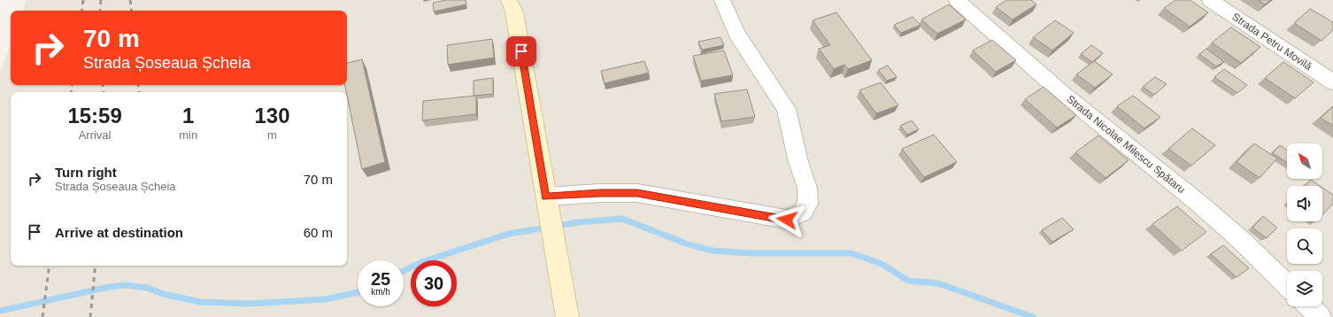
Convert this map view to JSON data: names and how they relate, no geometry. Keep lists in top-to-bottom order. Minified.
{"streets":{"street":["Strada Petru Movilă","Strada Nicolae Milescu Spătaru"]},"north":"top left","page":{"turn":["70 m","Strada Șoseaua Șcheia"],"eta":["15:59","Arrival","1","min","130","m"],"list":[{"name":"Turn right","note":"Strada Șoseaua Șcheia","value":"70 m"},{"name":"Arrive at destination","value":"60 m"}],"speed":"25 km/h","limit":"30"}}
